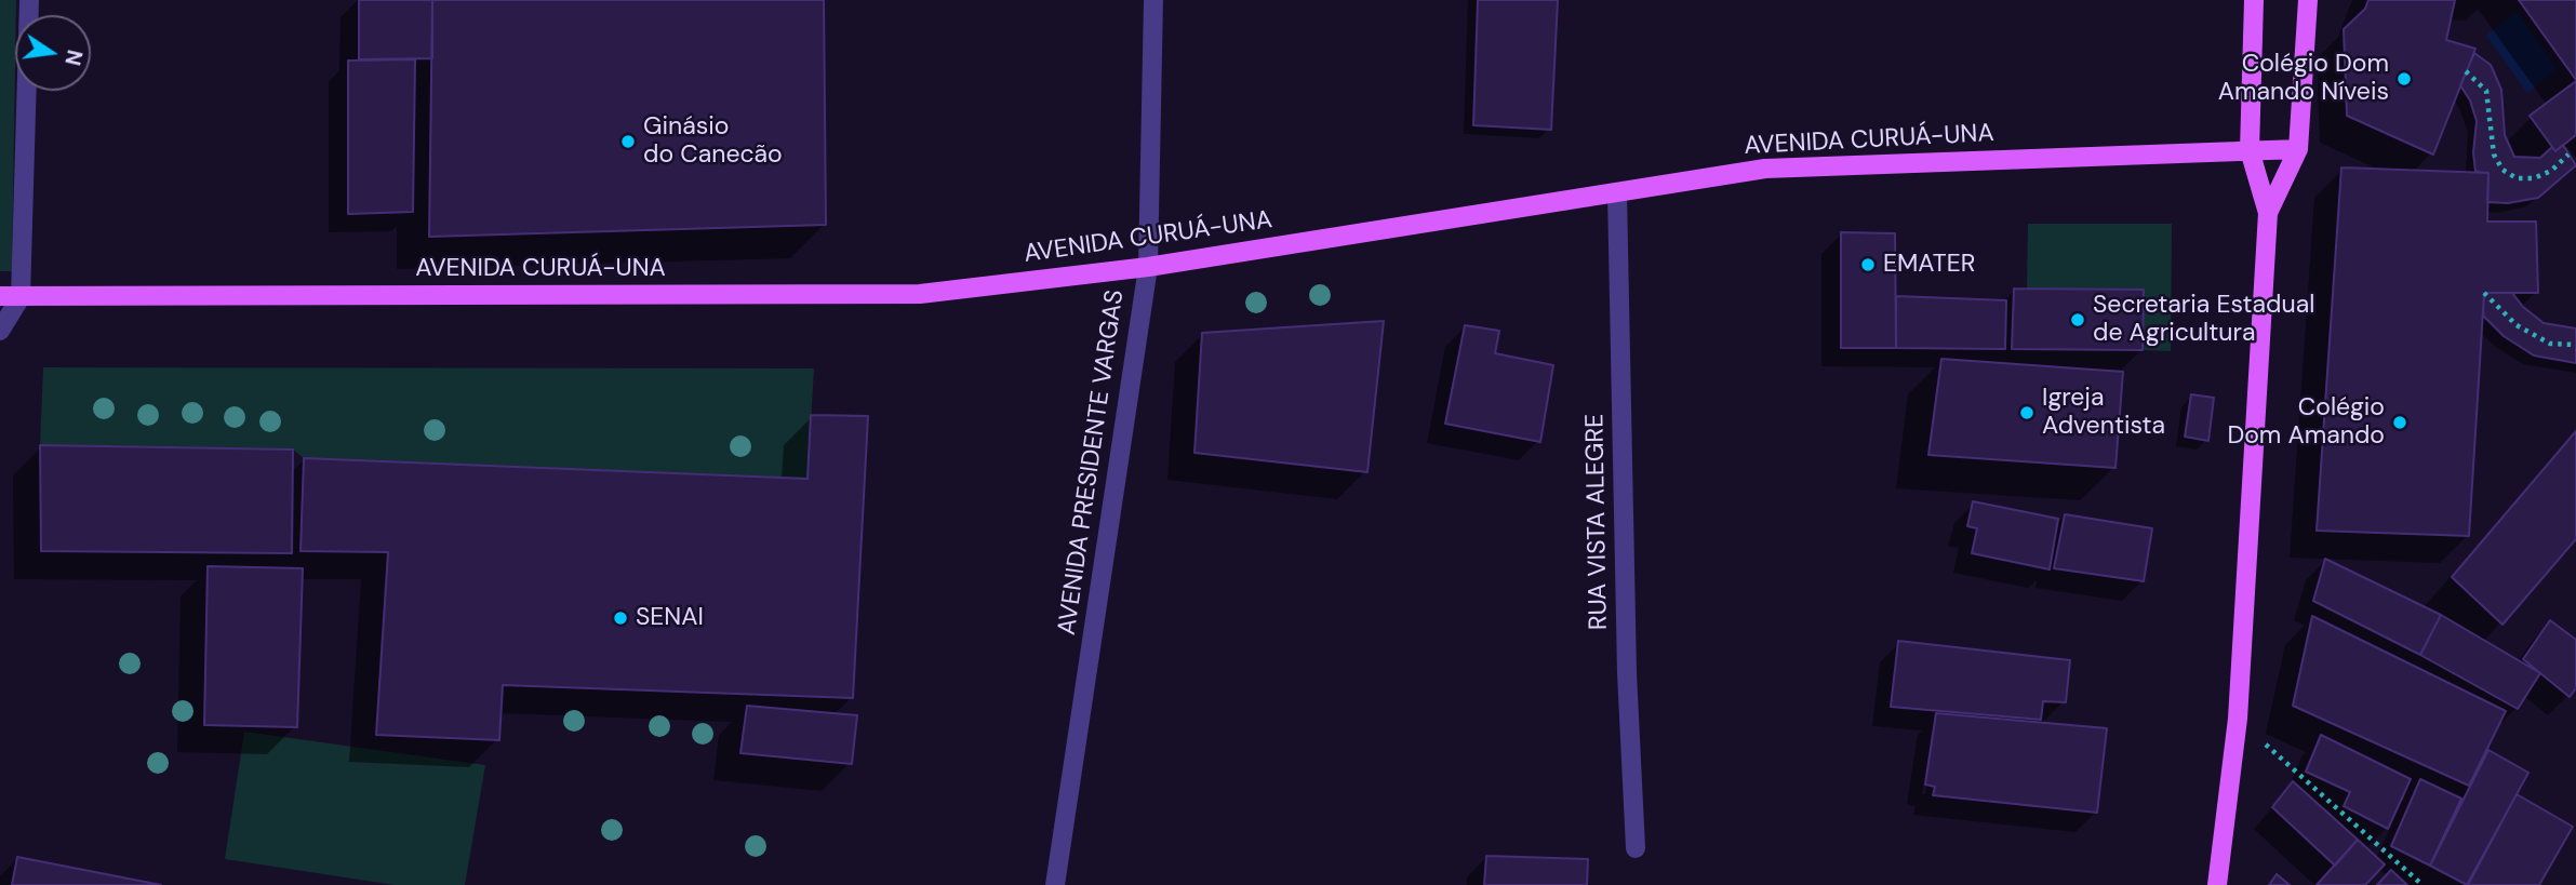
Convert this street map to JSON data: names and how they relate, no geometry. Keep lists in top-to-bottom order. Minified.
{"streets":{"main road":["AVENIDA CURUÁ-UNA"],"street":["AVENIDA PRESIDENTE VARGAS","RUA VISTA ALEGRE"]},"crossings":[["AVENIDA CURUÁ-UNA","AVENIDA PRESIDENTE VARGAS"],["AVENIDA CURUÁ-UNA","RUA VISTA ALEGRE"]],"places":["Colégio Dom Amando Níveis","Ginásio do Canecão","EMATER","Secretaria Estadual de Agricultura","Igreja Adventista","Colégio Dom Amando","SENAI"],"north":"right"}
